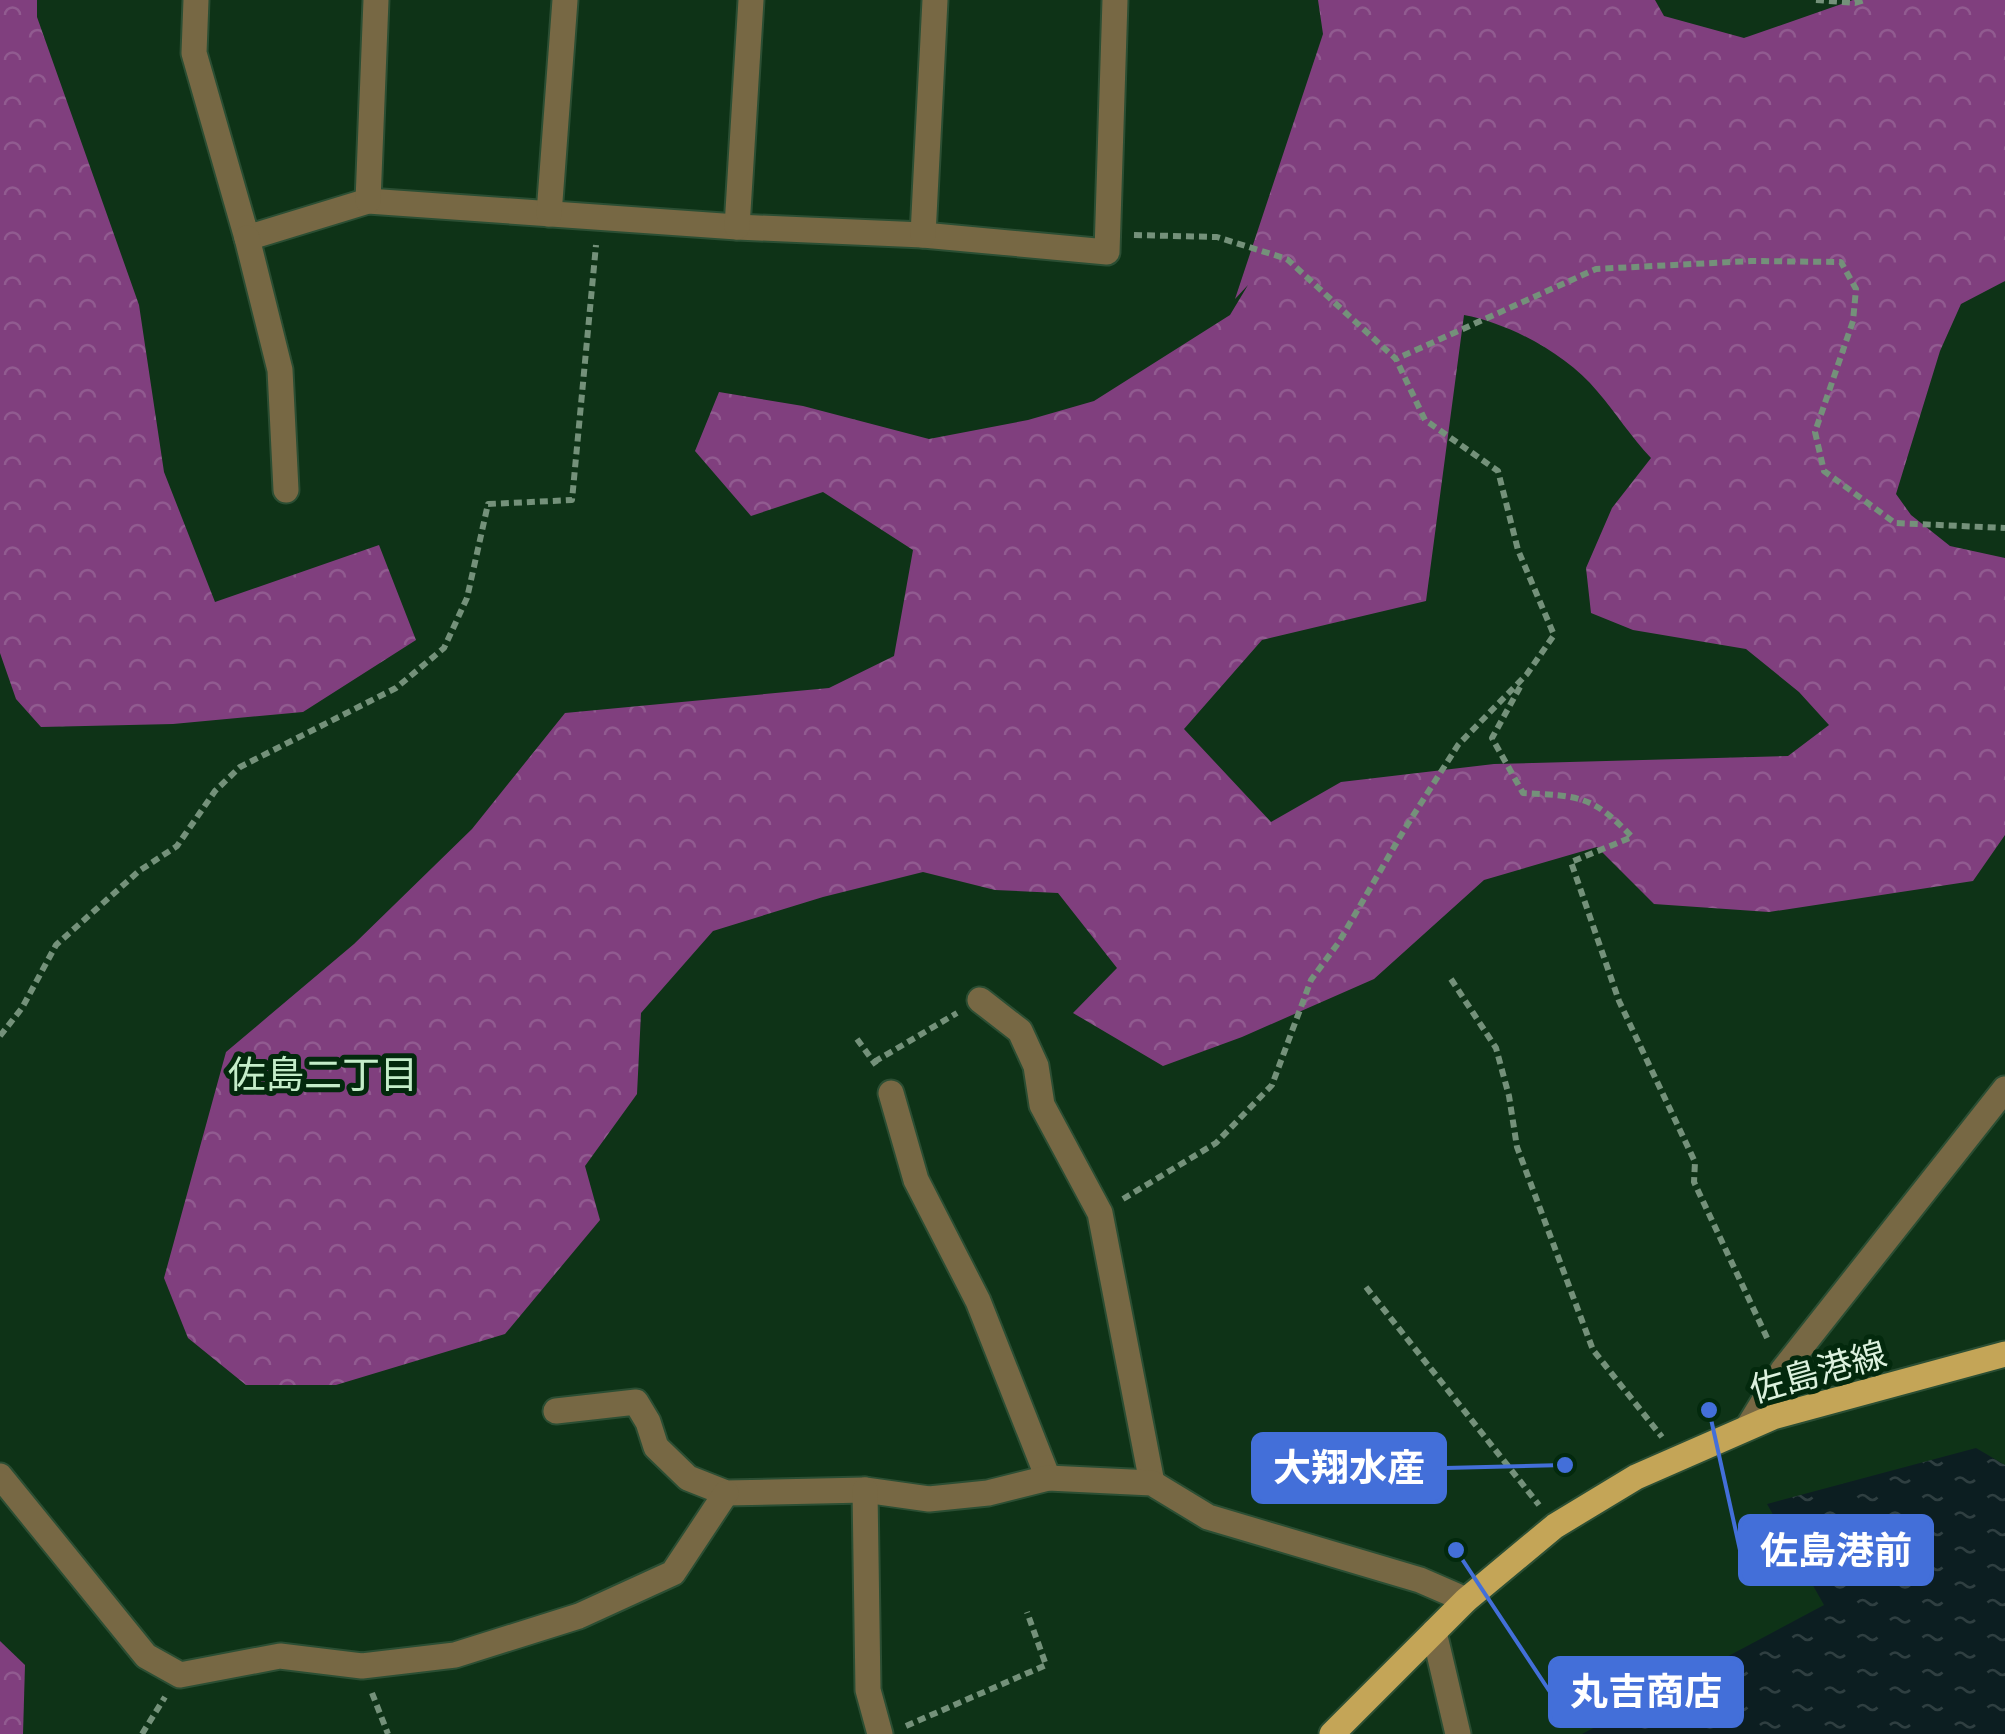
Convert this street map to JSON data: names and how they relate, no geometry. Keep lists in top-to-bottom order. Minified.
{"streets":{"main road":["佐島港線"]},"districts":["佐島二丁目"],"places":["佐島港前","大翔水産","丸吉商店"]}
